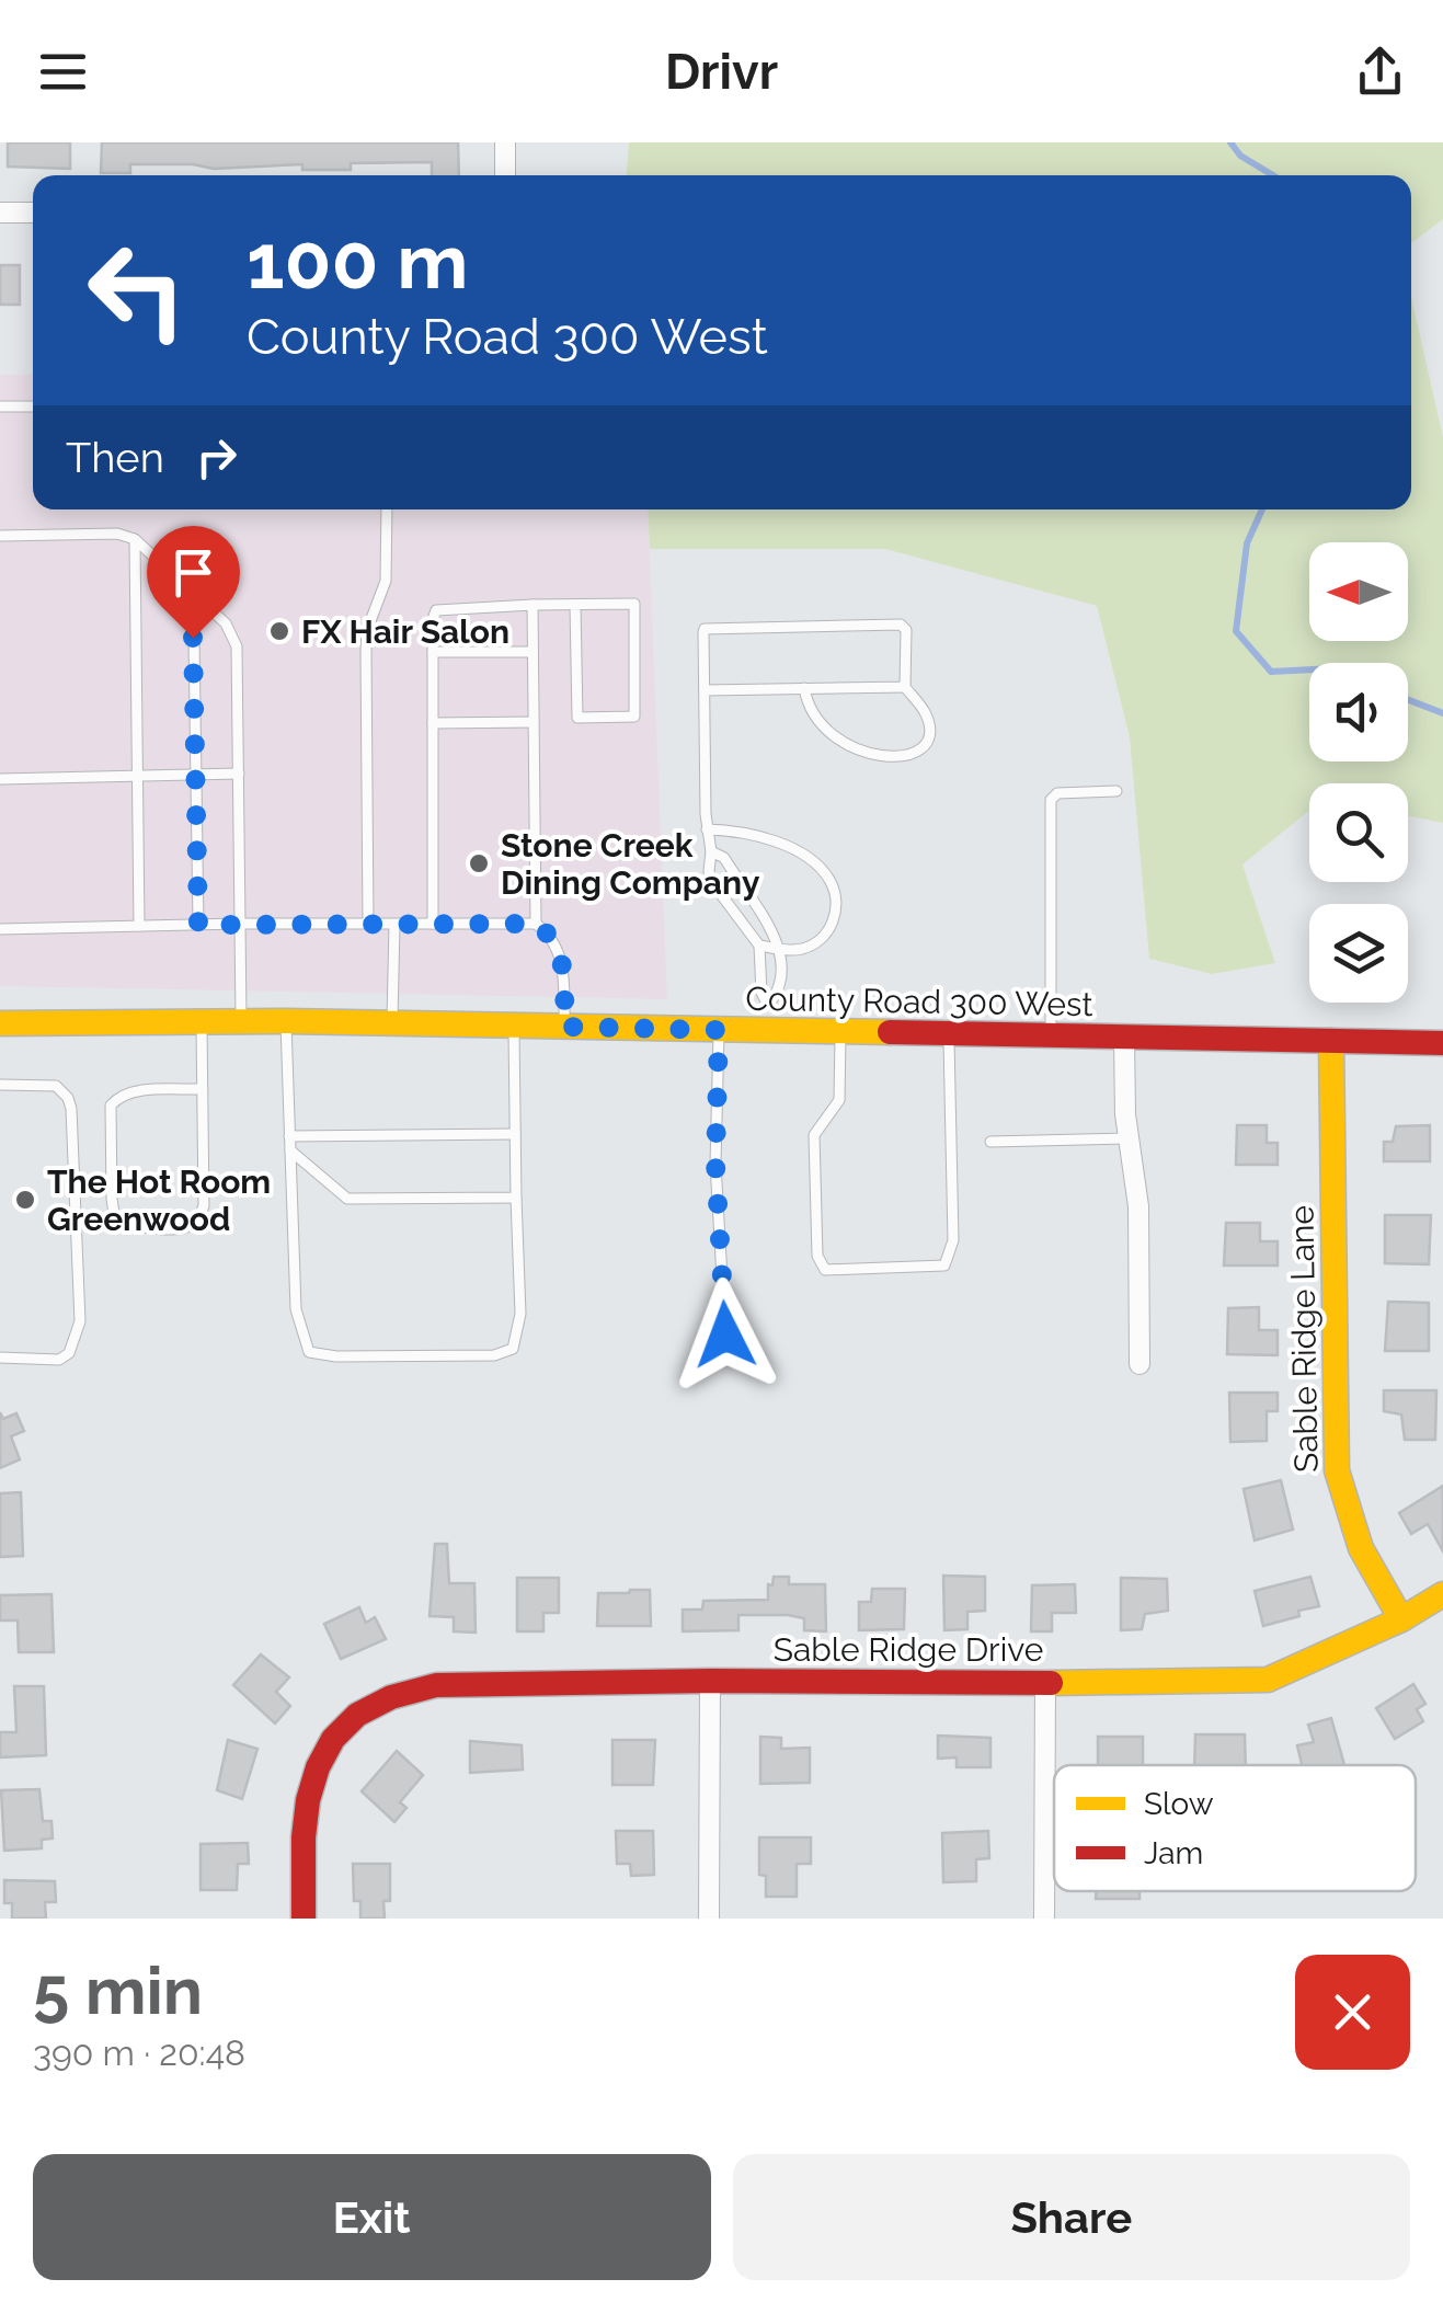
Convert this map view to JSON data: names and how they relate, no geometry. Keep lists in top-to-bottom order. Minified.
{"streets":{"street":["County Road 300 West","Sable Ridge Lane","Sable Ridge Drive"]},"crossings":[["County Road 300 West","Sable Ridge Lane"],["Sable Ridge Lane","Sable Ridge Drive"]],"places":["FX Hair Salon","Stone Creek Dining Company","The Hot Room Greenwood"],"legend":["Slow","Jam"],"north":"left","page":{"header":"Drivr","turn":["100 m","County Road 300 West"],"then":"Then","heading":["5 min","390 m · 20:48"],"buttons":["Exit","Share"]}}
